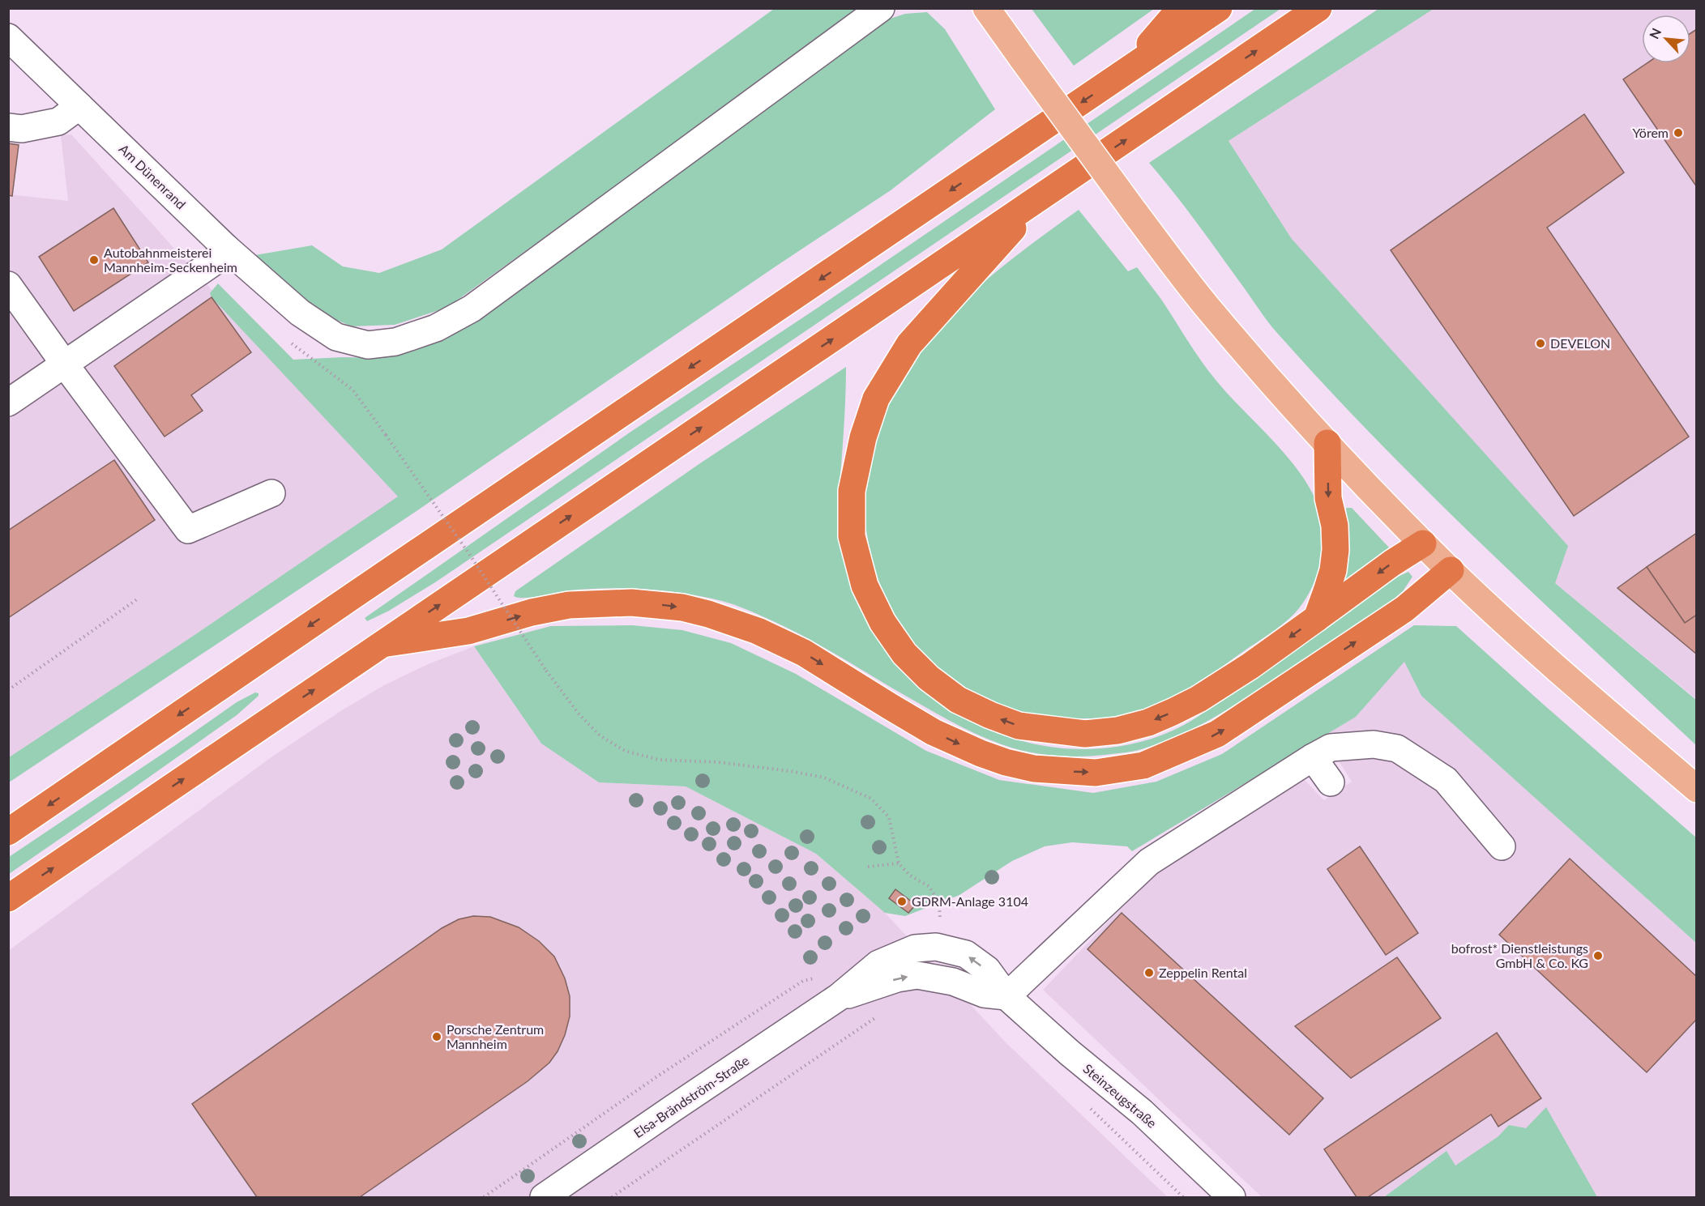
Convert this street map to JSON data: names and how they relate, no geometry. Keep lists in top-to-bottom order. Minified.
{"streets":{"street":["Am Dünenrand","Steinzeugstraße","Elsa-Brändström-Straße"]},"crossings":[["Steinzeugstraße","Elsa-Brändström-Straße"]],"places":["Yörem","Autobahnmeisterei Mannheim-Seckenheim","DEVELON","GDRM-Anlage 3104","bofrost* Dienstleistungs GmbH & Co. KG","Zeppelin Rental","Porsche Zentrum Mannheim"],"north":"top left"}
